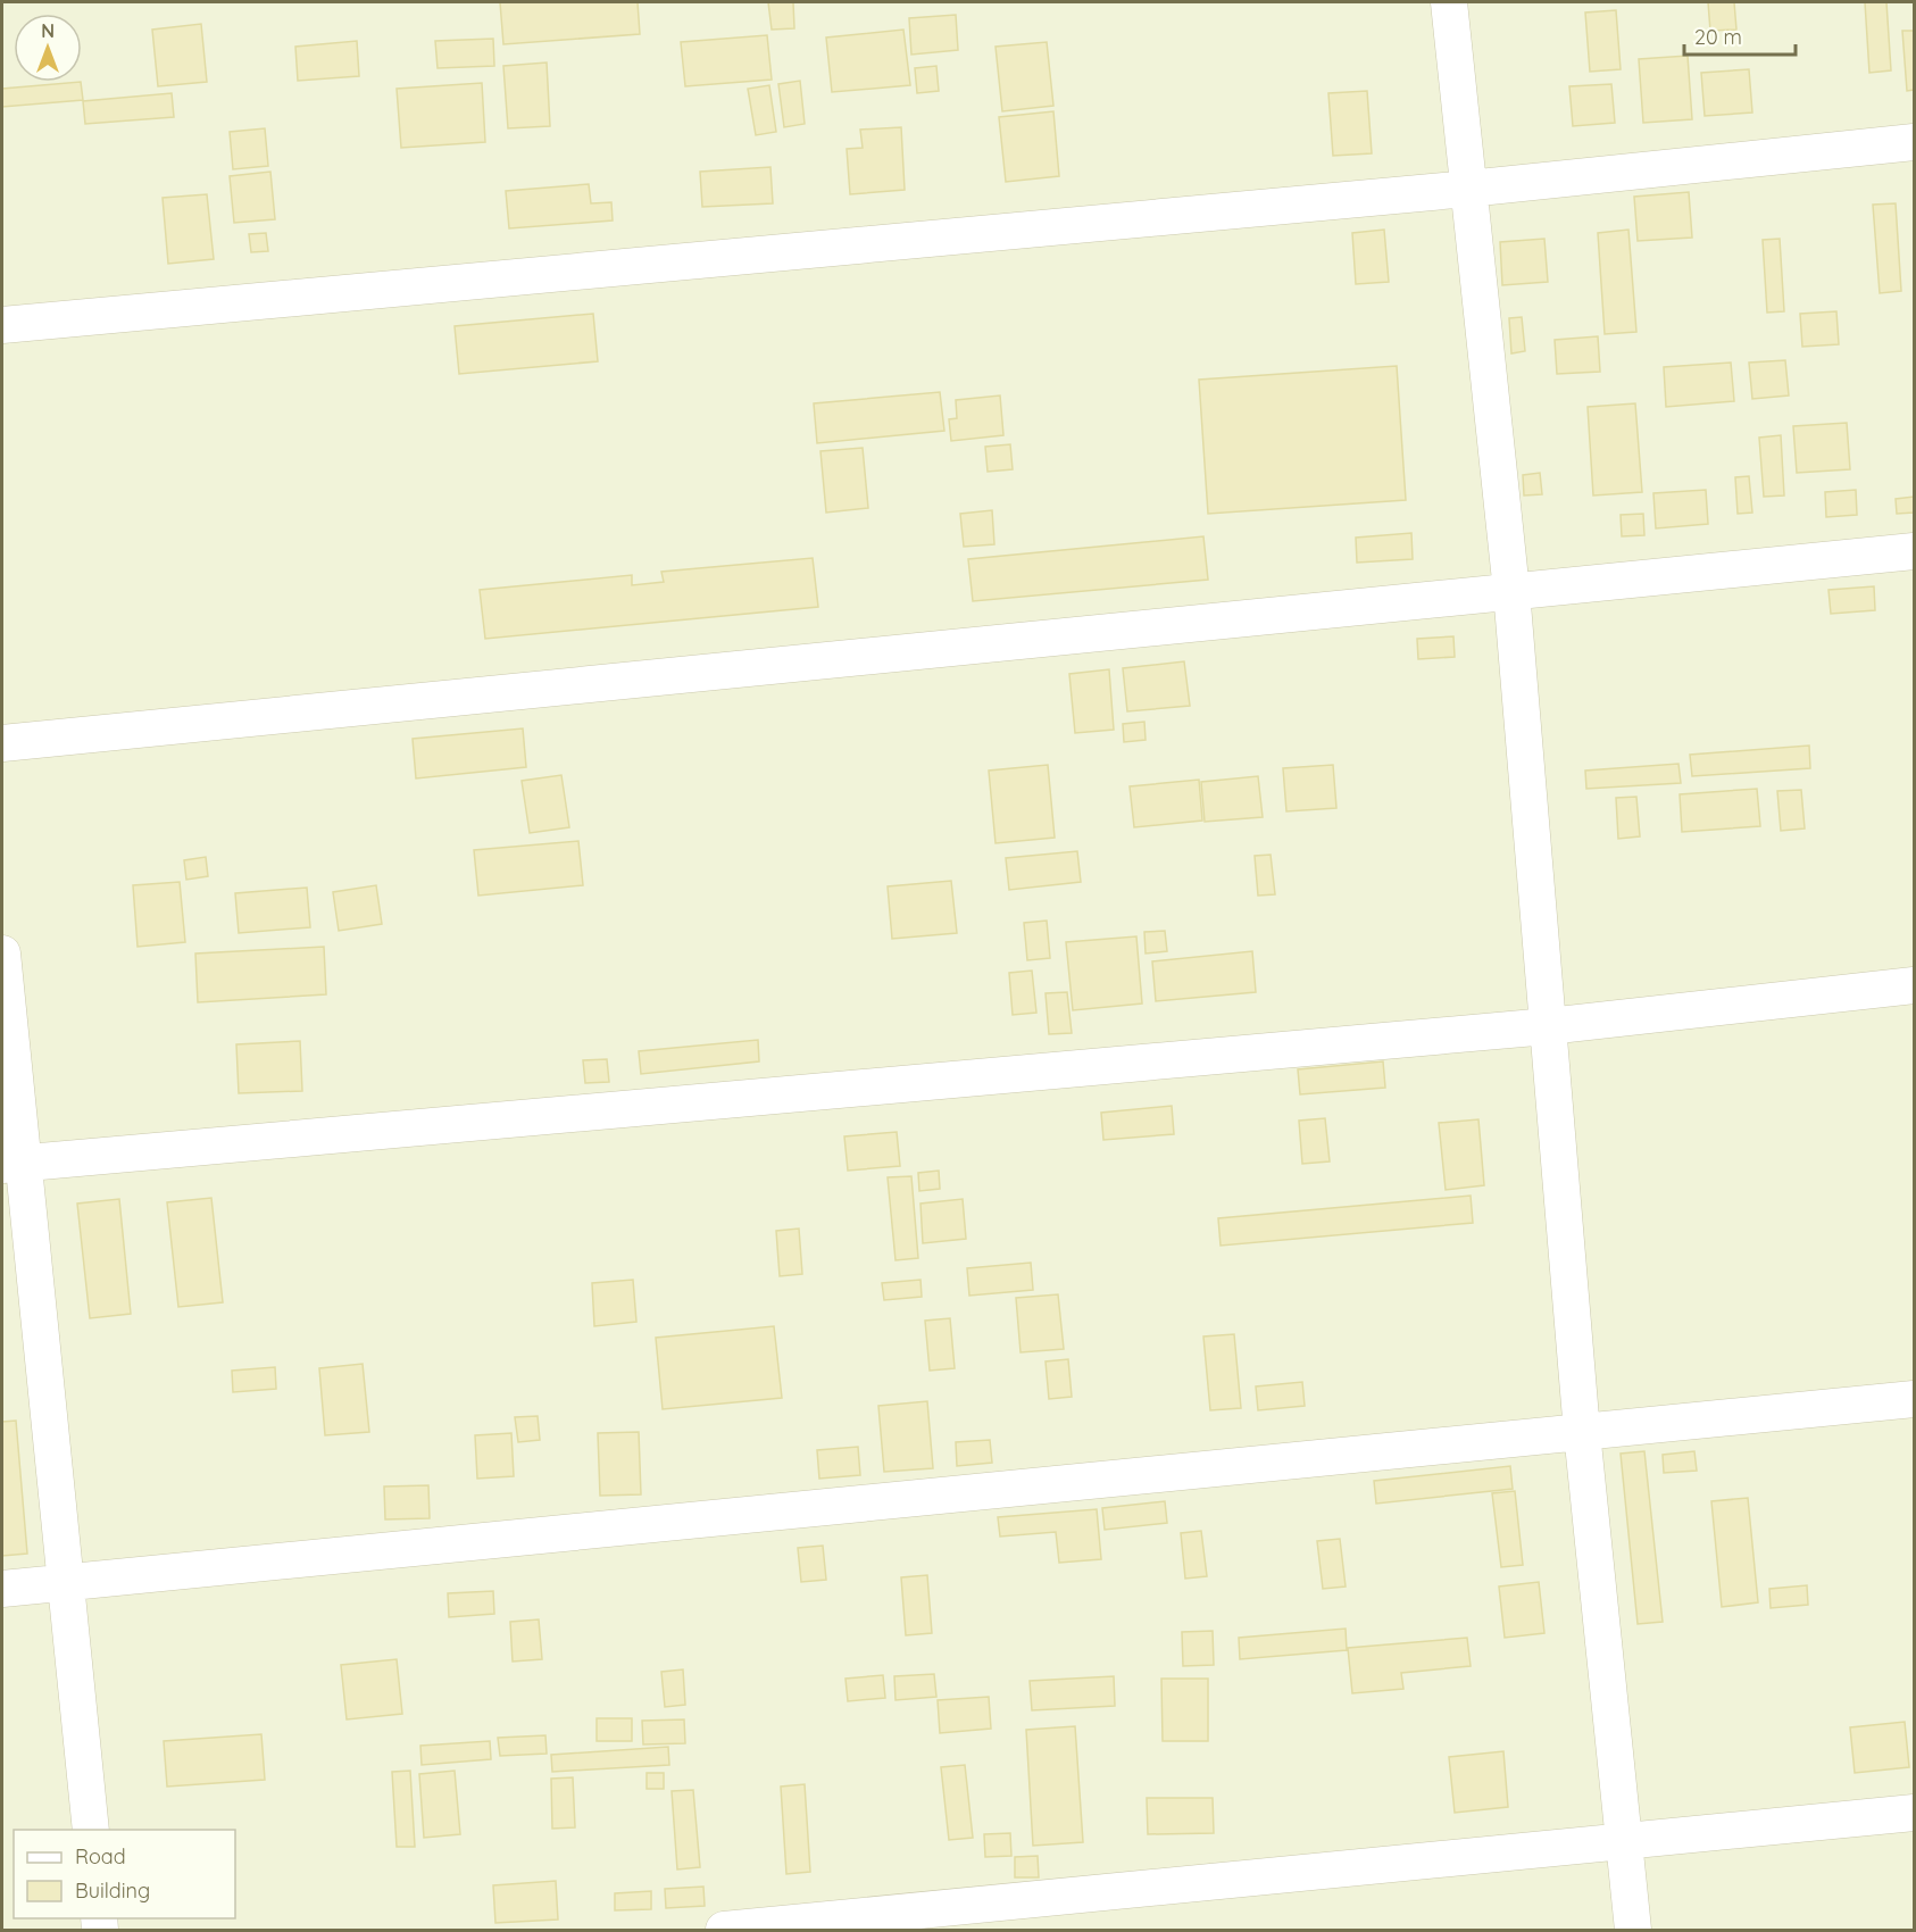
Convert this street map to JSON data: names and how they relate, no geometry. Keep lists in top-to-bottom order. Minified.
{"legend":["Road","Building"],"scale_bar":"20 m","north":"top"}
